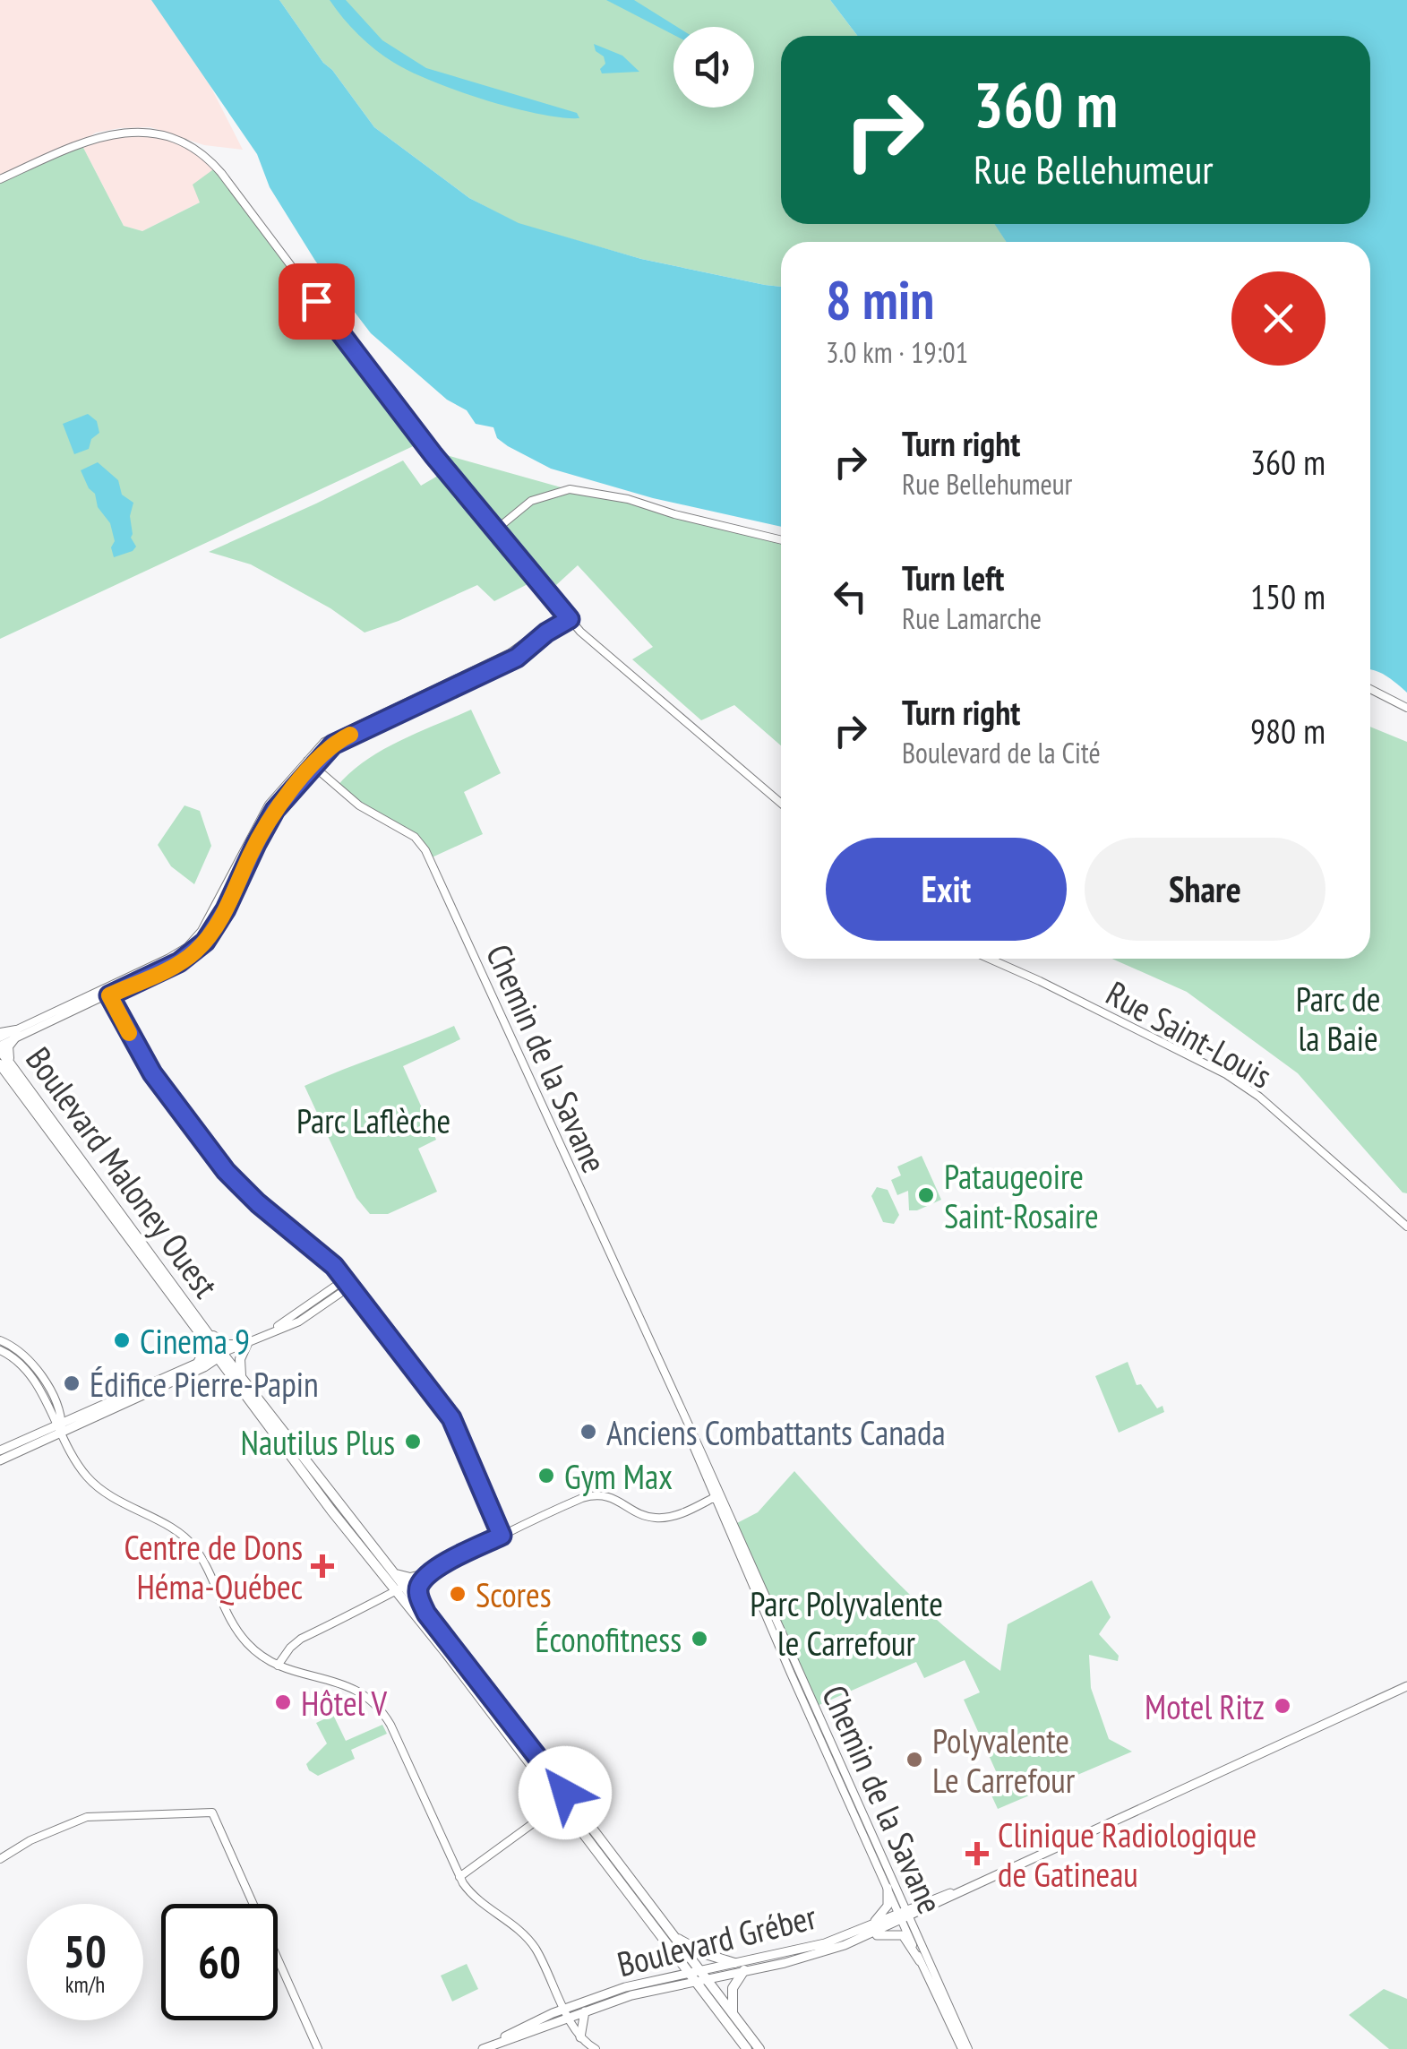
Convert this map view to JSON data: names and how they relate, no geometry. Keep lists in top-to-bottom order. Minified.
{"streets":{"main road":["Boulevard Maloney Ouest","Boulevard Gréber"],"street":["Rue Saint-Louis","Chemin de la Savane"]},"crossings":[["Chemin de la Savane","Boulevard Gréber"],["Boulevard Maloney Ouest","Boulevard Gréber"]],"parks":["Parc de la Baie","Parc Laflèche","Parc Polyvalente le Carrefour"],"places":{"other":["Pataugeoire Saint-Rosaire","Cinema 9","Édifice Pierre-Papin","Anciens Combattants Canada","Nautilus Plus","Gym Max","Scores","Éconofitness","Hôtel V","Motel Ritz","Polyvalente Le Carrefour"],"health":["Centre de Dons Héma-Québec","Clinique Radiologique de Gatineau"]},"page":{"turn":["360 m","Rue Bellehumeur"],"heading":["8 min","3.0 km · 19:01"],"list":[{"name":"Turn right","note":"Rue Bellehumeur","value":"360 m"},{"name":"Turn left","note":"Rue Lamarche","value":"150 m"},{"name":"Turn right","note":"Boulevard de la Cité","value":"980 m"}],"buttons":["Exit","Share"],"speed":"50 km/h","limit":"60"}}
